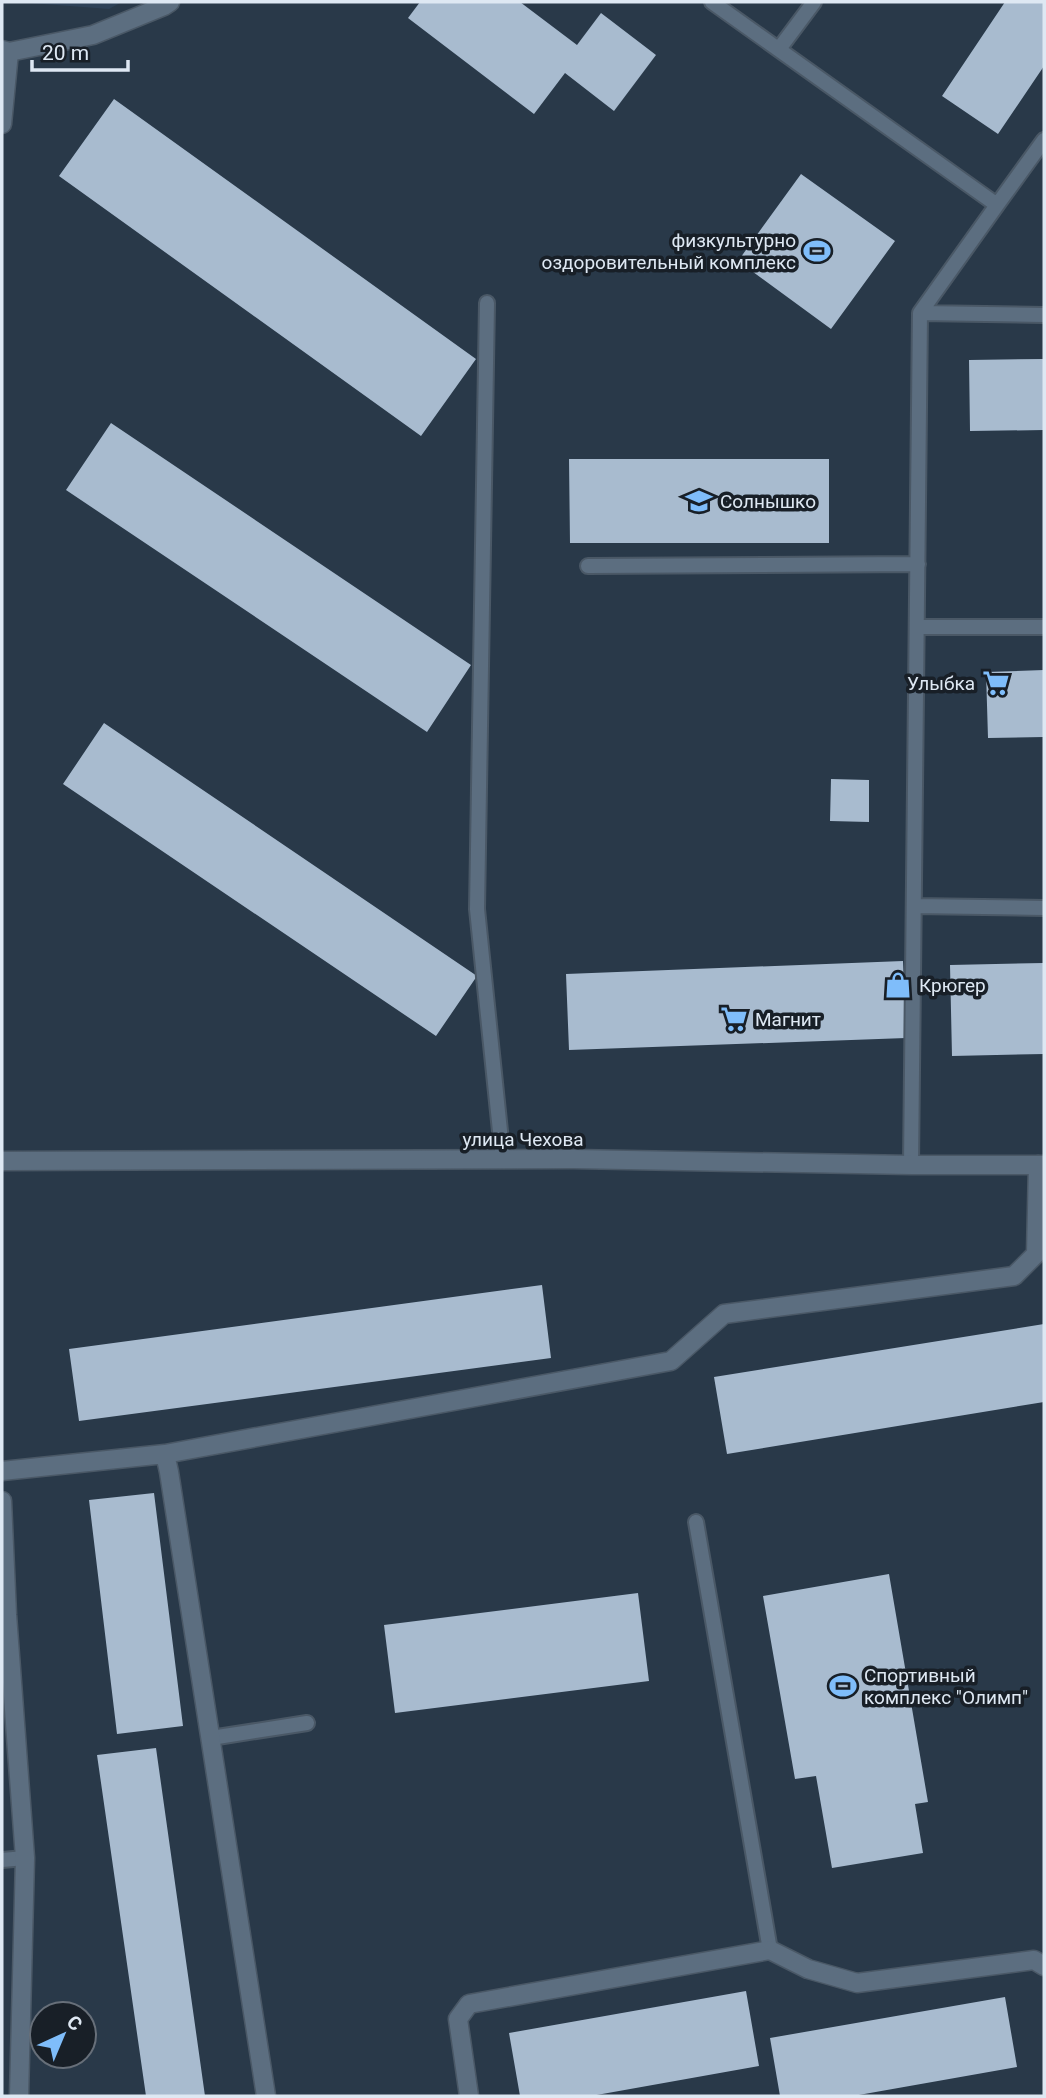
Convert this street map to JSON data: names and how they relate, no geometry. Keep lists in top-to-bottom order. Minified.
{"streets":{"street":["улица Чехова"]},"places":{"sports":["физкультурно оздоровительный комплекс","Спортивный комплекс \"Олимп\""],"school or university":["Солнышко"],"supermarket":["Улыбка","Магнит"],"shop":["Крюгер"]},"scale_bar":"20 m","north":"top right"}
